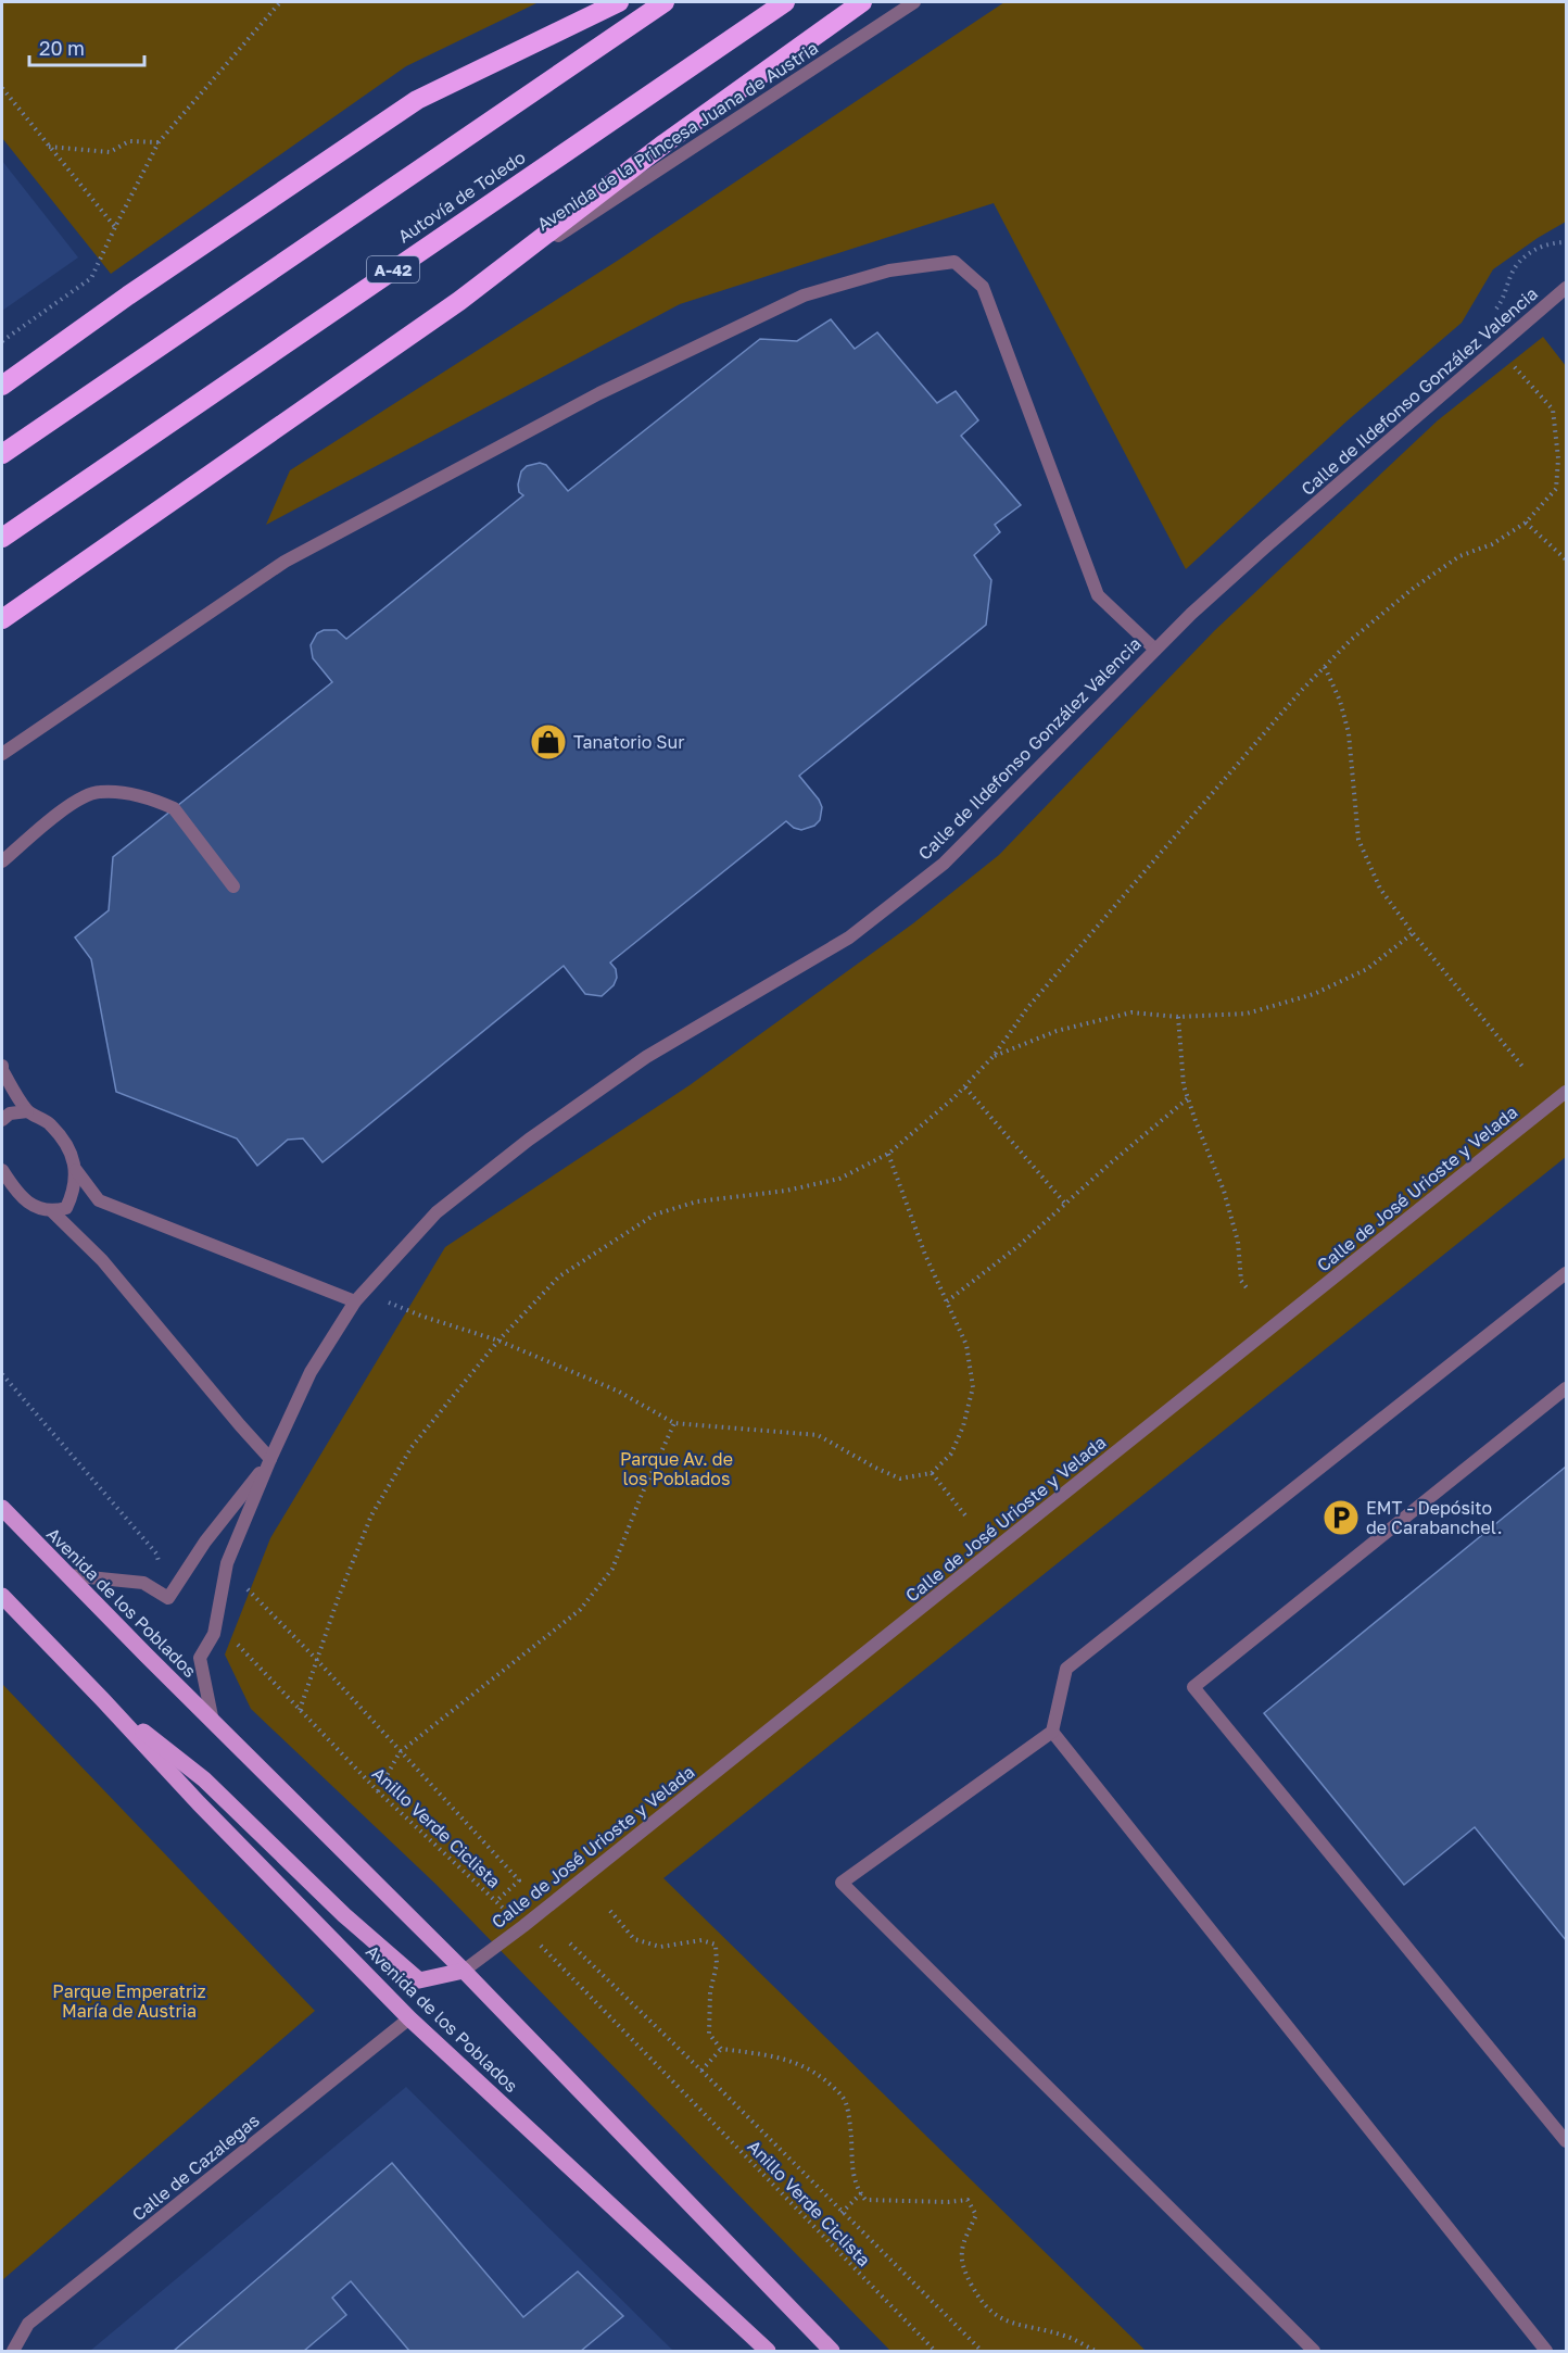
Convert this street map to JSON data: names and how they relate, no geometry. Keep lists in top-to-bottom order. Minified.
{"streets":{"highway":["Autovía de Toledo","A-42"],"main road":["Avenida de los Poblados"],"street":["Avenida de la Princesa Juana de Austria","Calle de Ildefonso González Valencia","Calle de José Urioste y Velada","Calle de Cazalegas"],"path":["Anillo Verde Ciclista"]},"crossings":[["Calle de Ildefonso González Valencia","Avenida de los Poblados"],["Calle de Ildefonso González Valencia","Anillo Verde Ciclista"],["Calle de José Urioste y Velada","Avenida de los Poblados"],["Calle de José Urioste y Velada","Anillo Verde Ciclista"],["Avenida de los Poblados","Calle de Cazalegas"]],"parks":["Parque Av. de los Poblados","Parque Emperatriz María de Austria"],"places":{"shop":["Tanatorio Sur"],"parking":["EMT - Depósito de Carabanchel."]},"scale_bar":"20 m"}
